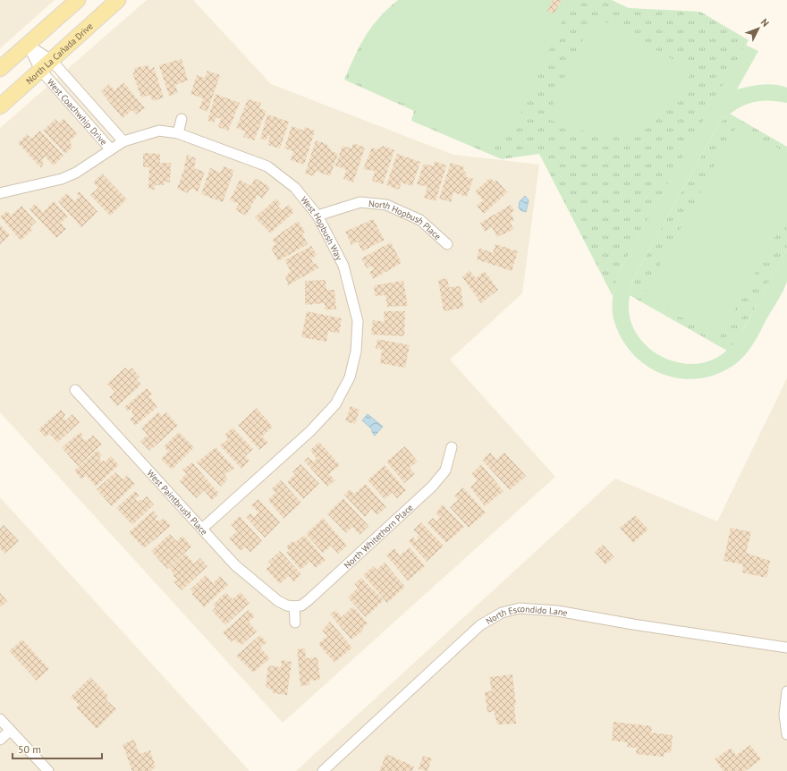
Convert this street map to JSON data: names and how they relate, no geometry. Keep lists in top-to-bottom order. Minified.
{"streets":{"main road":["North La Cañada Drive"],"street":["West Coachwhip Drive","North Hopbush Place","West Hopbush Way","West Paintbrush Place","North Whitethorn Place","North Escondido Lane"]},"crossings":[["North La Cañada Drive","West Coachwhip Drive"],["West Coachwhip Drive","West Hopbush Way"],["North Hopbush Place","West Hopbush Way"],["West Hopbush Way","West Paintbrush Place"],["West Paintbrush Place","North Whitethorn Place"]],"scale_bar":"50 m","north":"top right"}
